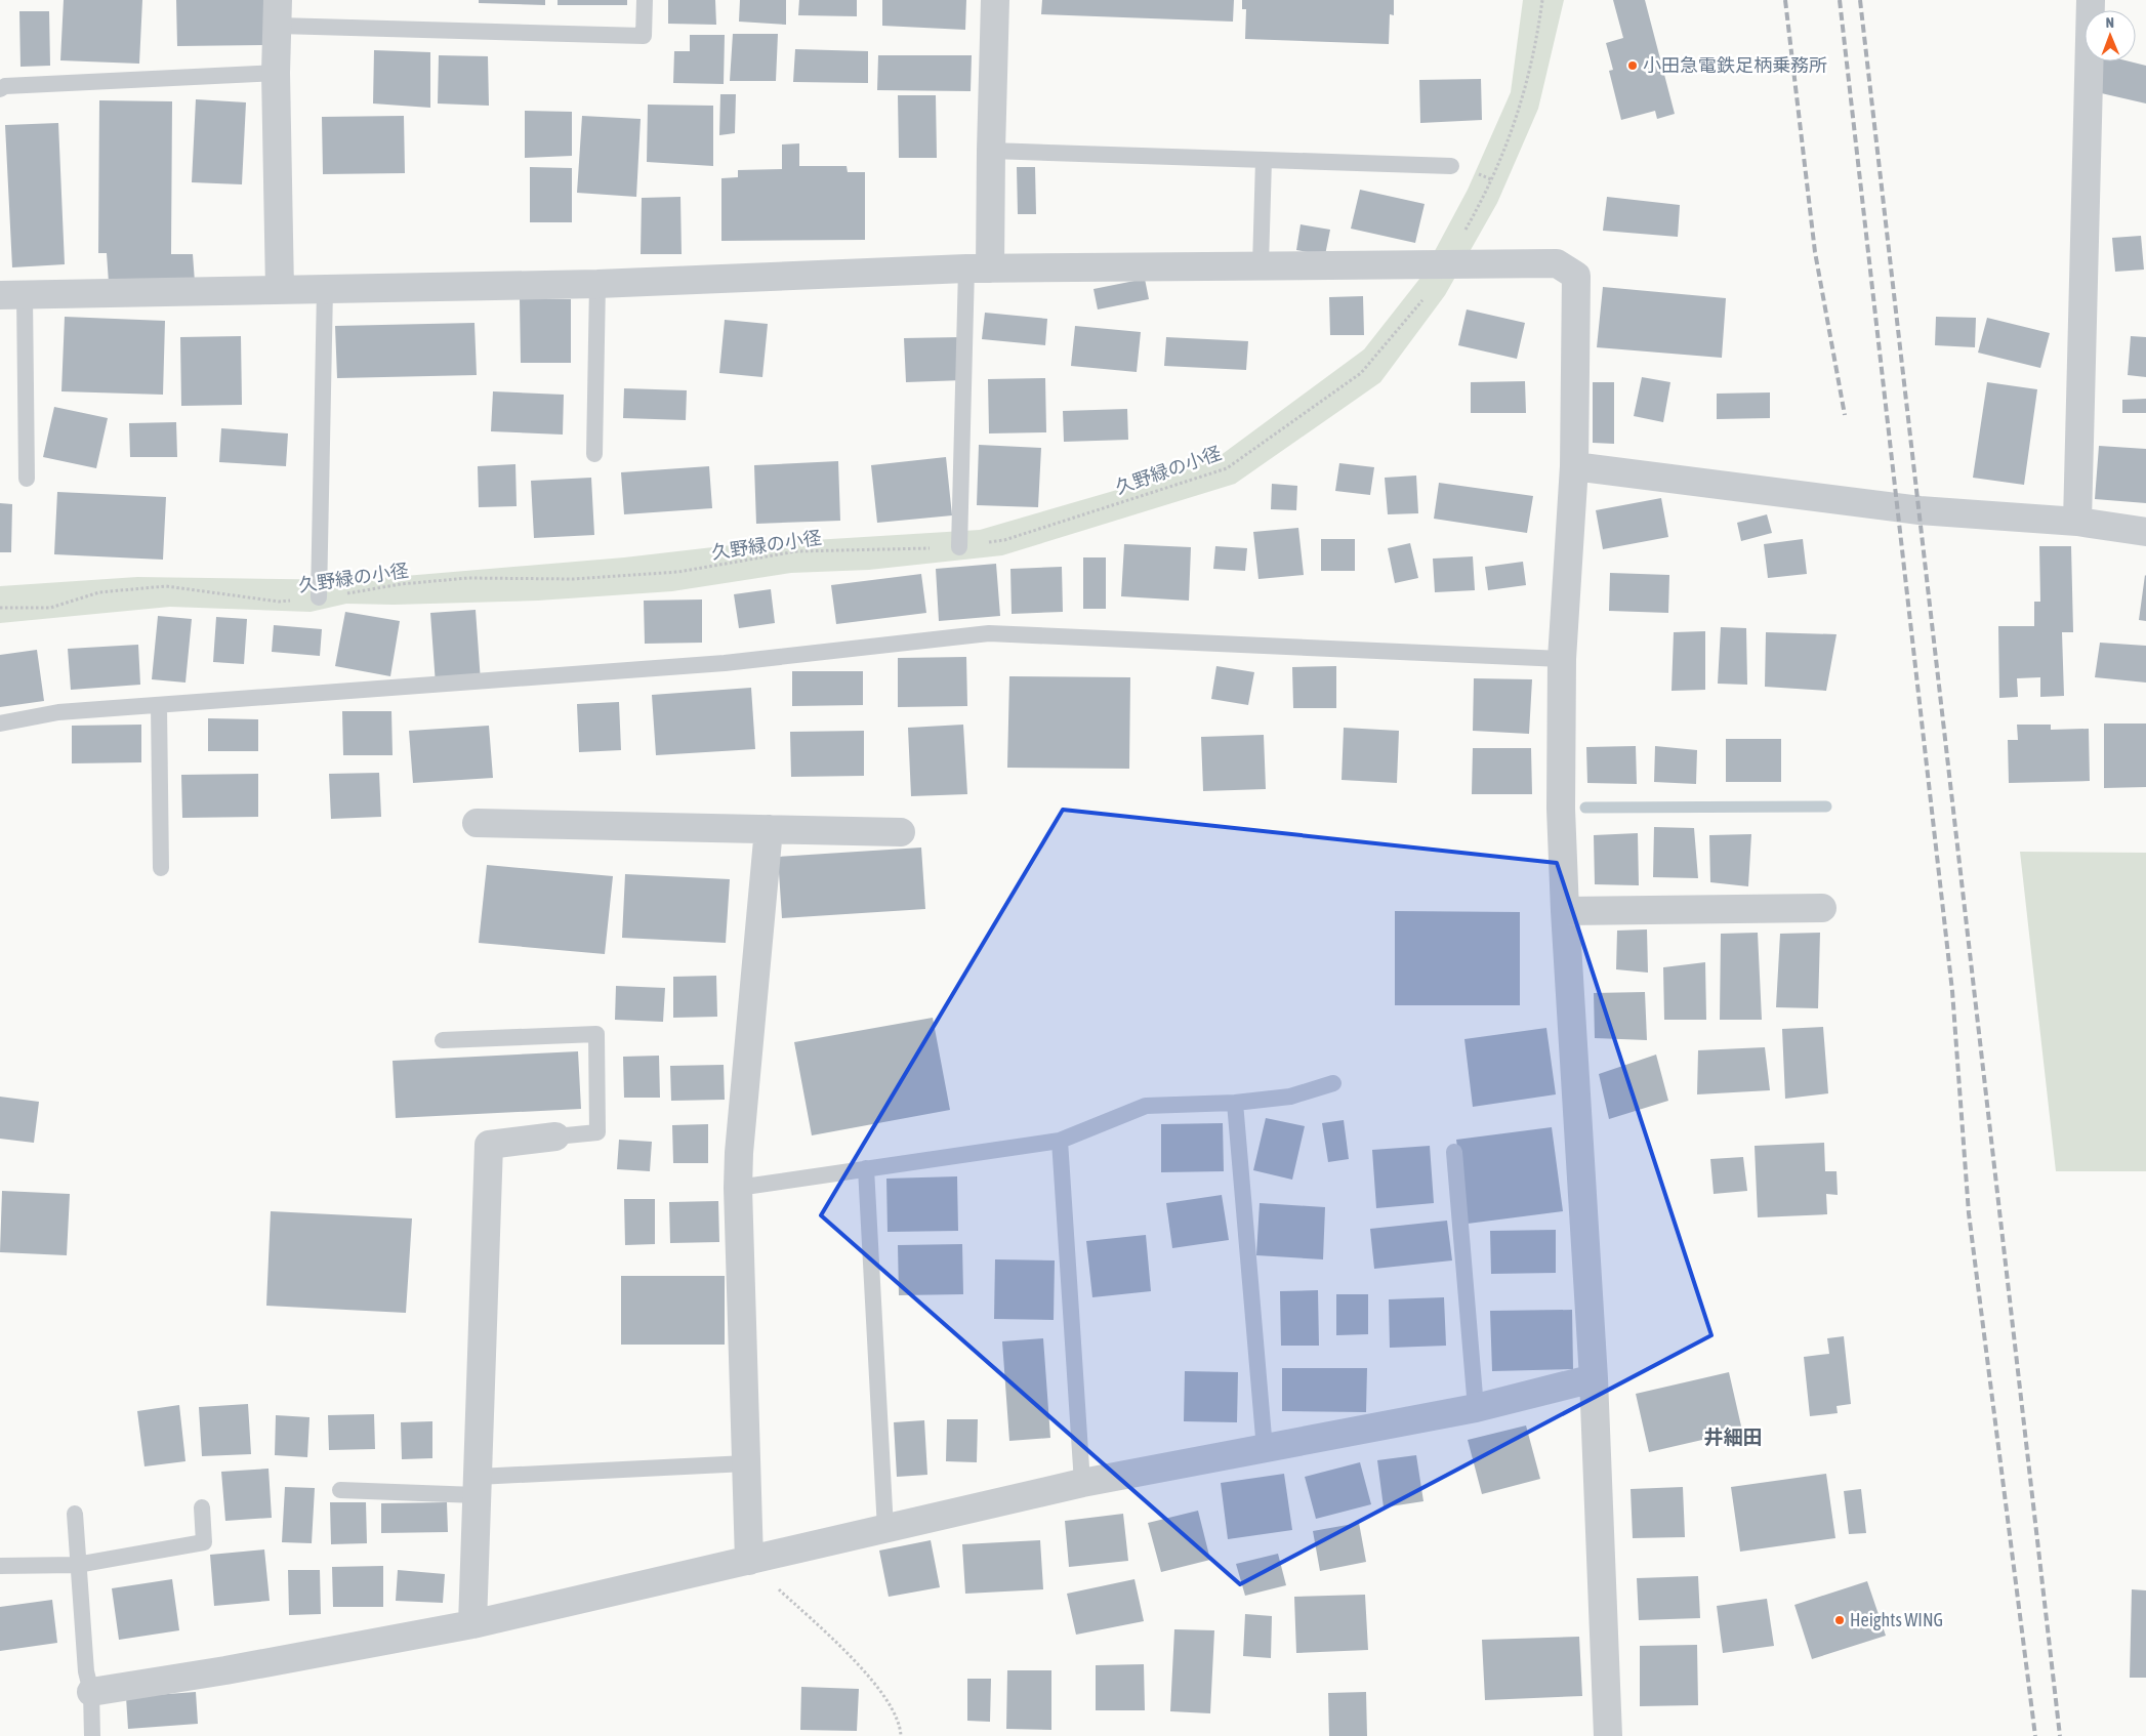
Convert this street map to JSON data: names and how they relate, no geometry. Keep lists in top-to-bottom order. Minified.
{"streets":{"path":["久野緑の小径"]},"districts":["井細田"],"places":["小田急電鉄足柄乗務所","Heights WING"],"north":"top"}
